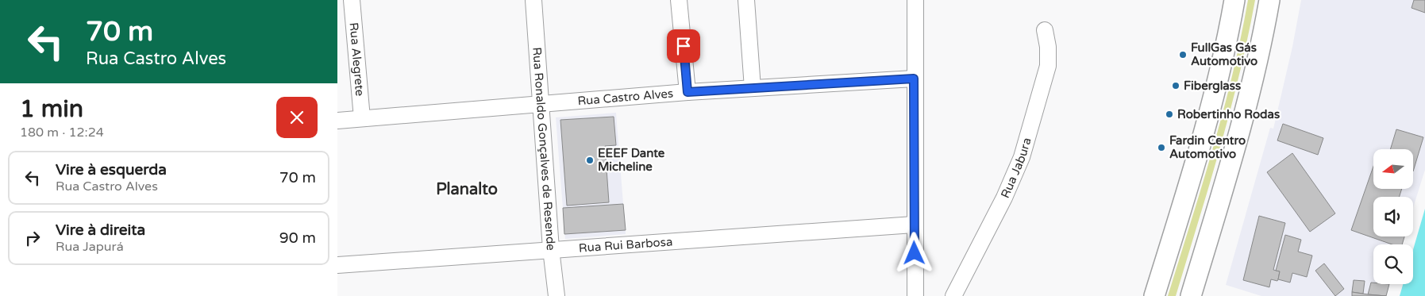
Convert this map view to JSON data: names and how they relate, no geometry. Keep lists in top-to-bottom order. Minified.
{"streets":{"street":["Rua Alegrete","Rua Castro Alves","Rua Ronaldo Gonçalves de Resende","Rua Jabura","Rua Rui Barbosa"]},"crossings":[["Rua Alegrete","Rua Castro Alves"],["Rua Castro Alves","Rua Ronaldo Gonçalves de Resende"],["Rua Ronaldo Gonçalves de Resende","Rua Rui Barbosa"]],"districts":["Planalto"],"places":["FullGas Gás Automotivo","Fiberglass","Robertinho Rodas","Fardin Centro Automotivo","EEEF Dante Micheline"],"north":"left","page":{"turn":["70 m","Rua Castro Alves"],"heading":["1 min","180 m · 12:24"],"list":[{"name":"Vire à esquerda","note":"Rua Castro Alves","value":"70 m"},{"name":"Vire à direita","note":"Rua Japurá","value":"90 m"}]}}
